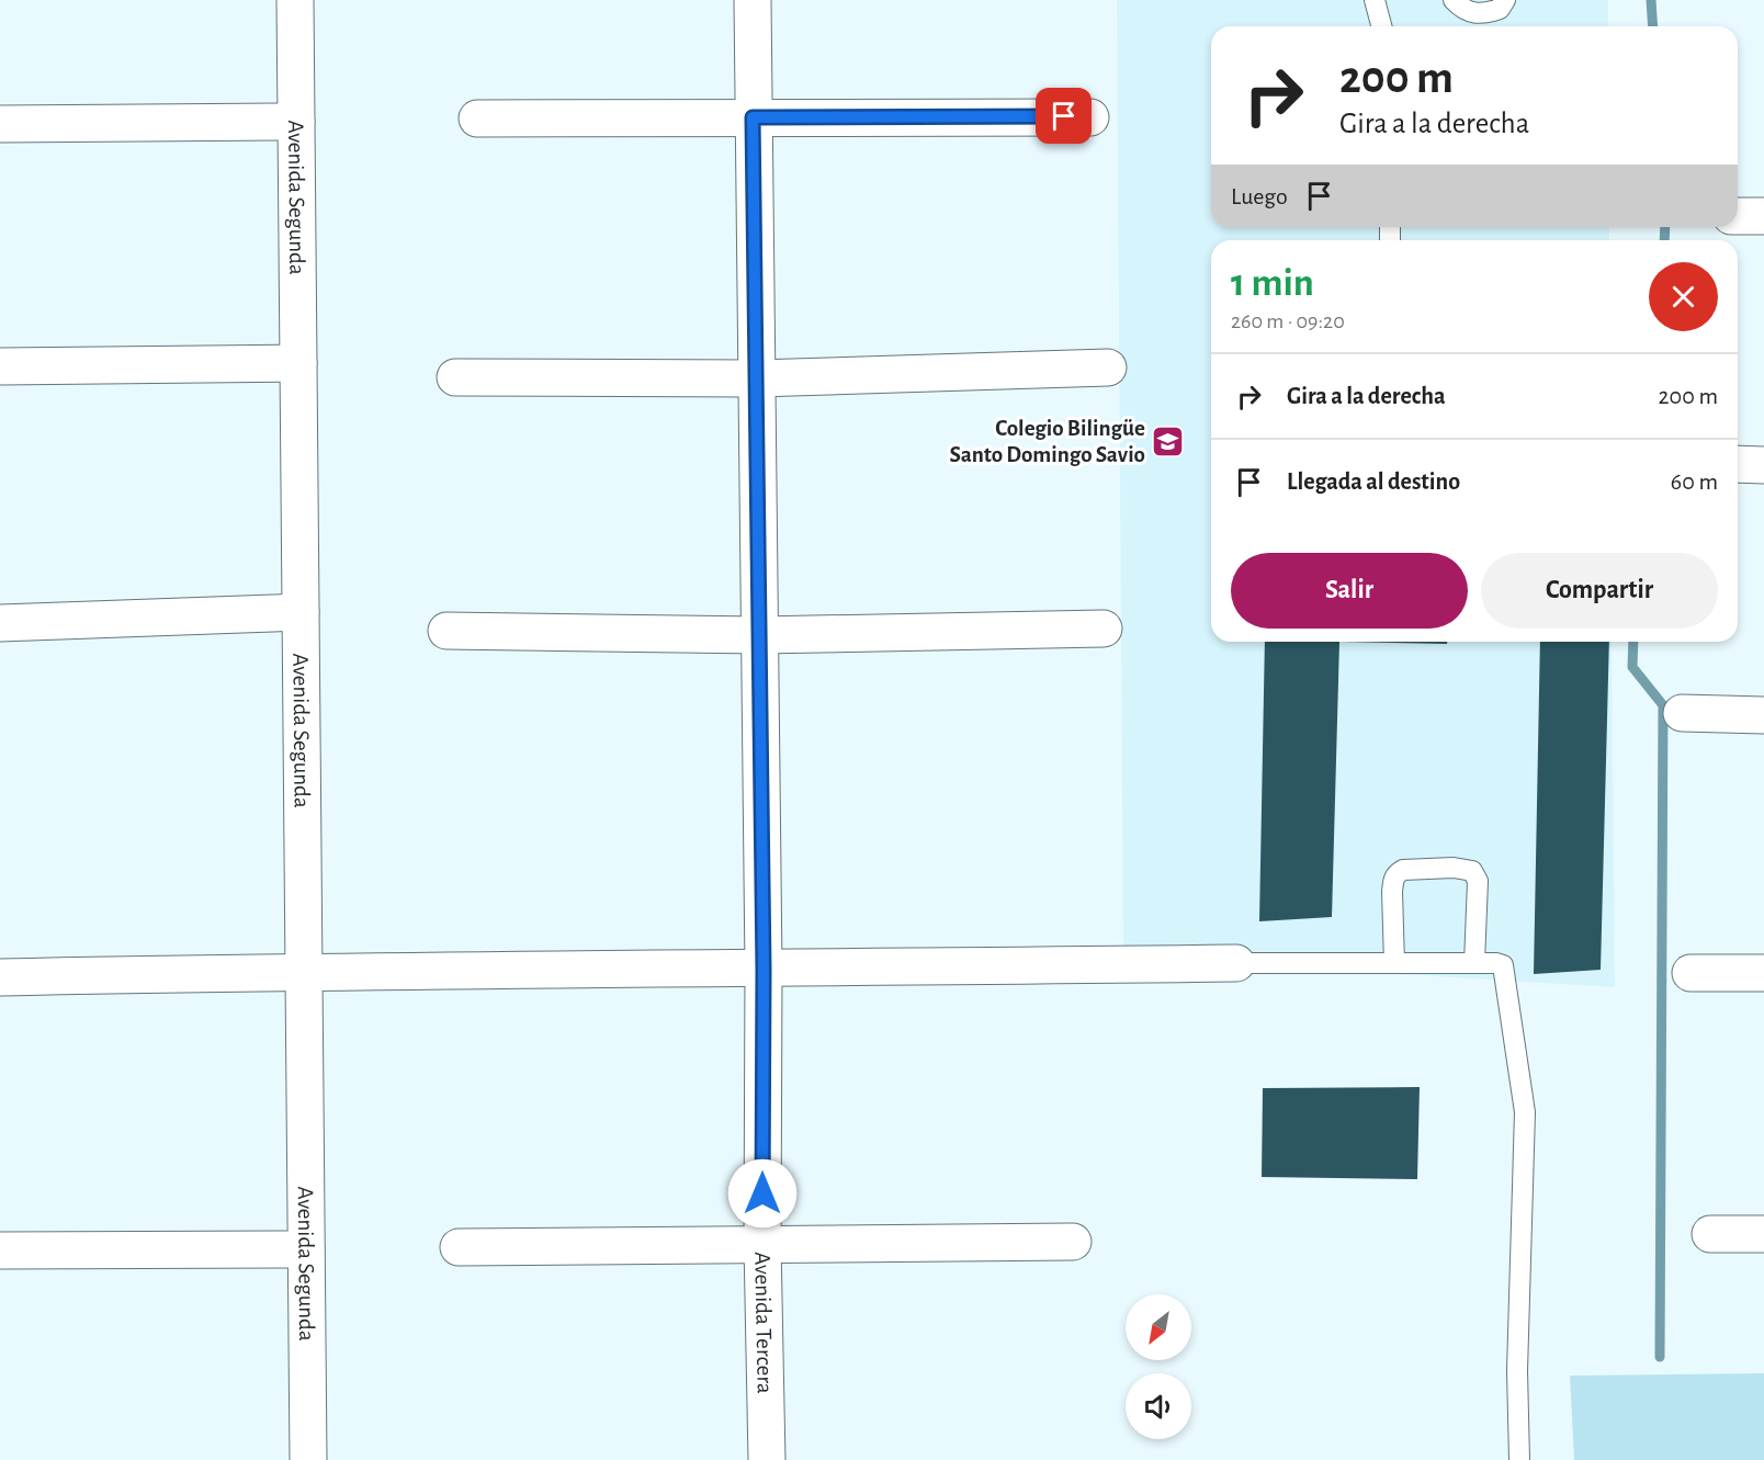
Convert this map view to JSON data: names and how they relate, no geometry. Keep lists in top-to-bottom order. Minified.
{"streets":{"street":["Avenida Segunda","Avenida Tercera"]},"places":{"school or university":["Colegio Bilingüe Santo Domingo Savio"]},"north":"bottom left","page":{"turn":["200 m","Gira a la derecha"],"then":"Luego","heading":["1 min","260 m · 09:20"],"list":[{"name":"Gira a la derecha","value":"200 m"},{"name":"Llegada al destino","value":"60 m"}],"buttons":["Salir","Compartir"]}}
